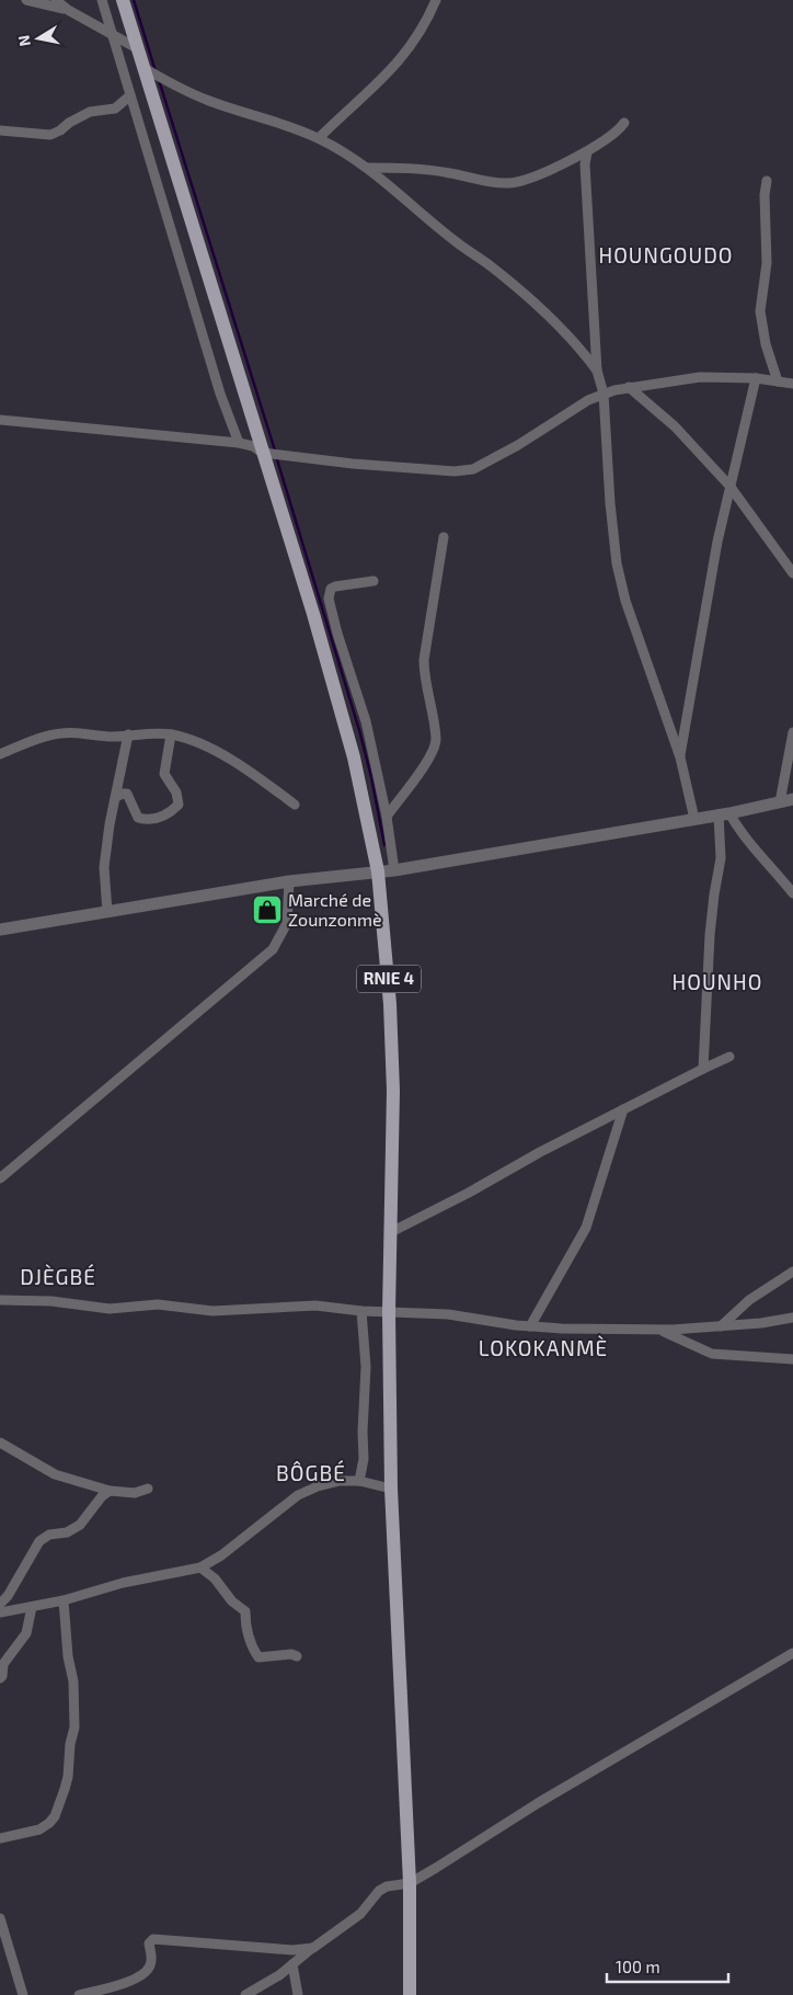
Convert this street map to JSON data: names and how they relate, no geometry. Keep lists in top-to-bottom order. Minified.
{"streets":{"main road":["RNIE 4"]},"districts":["HOUNGOUDO","HOUNHO","DJÈGBÉ","LOKOKANMÈ","BÔGBÉ"],"places":{"shop":["Marché de Zounzonmè"]},"scale_bar":"100 m","north":"left"}
